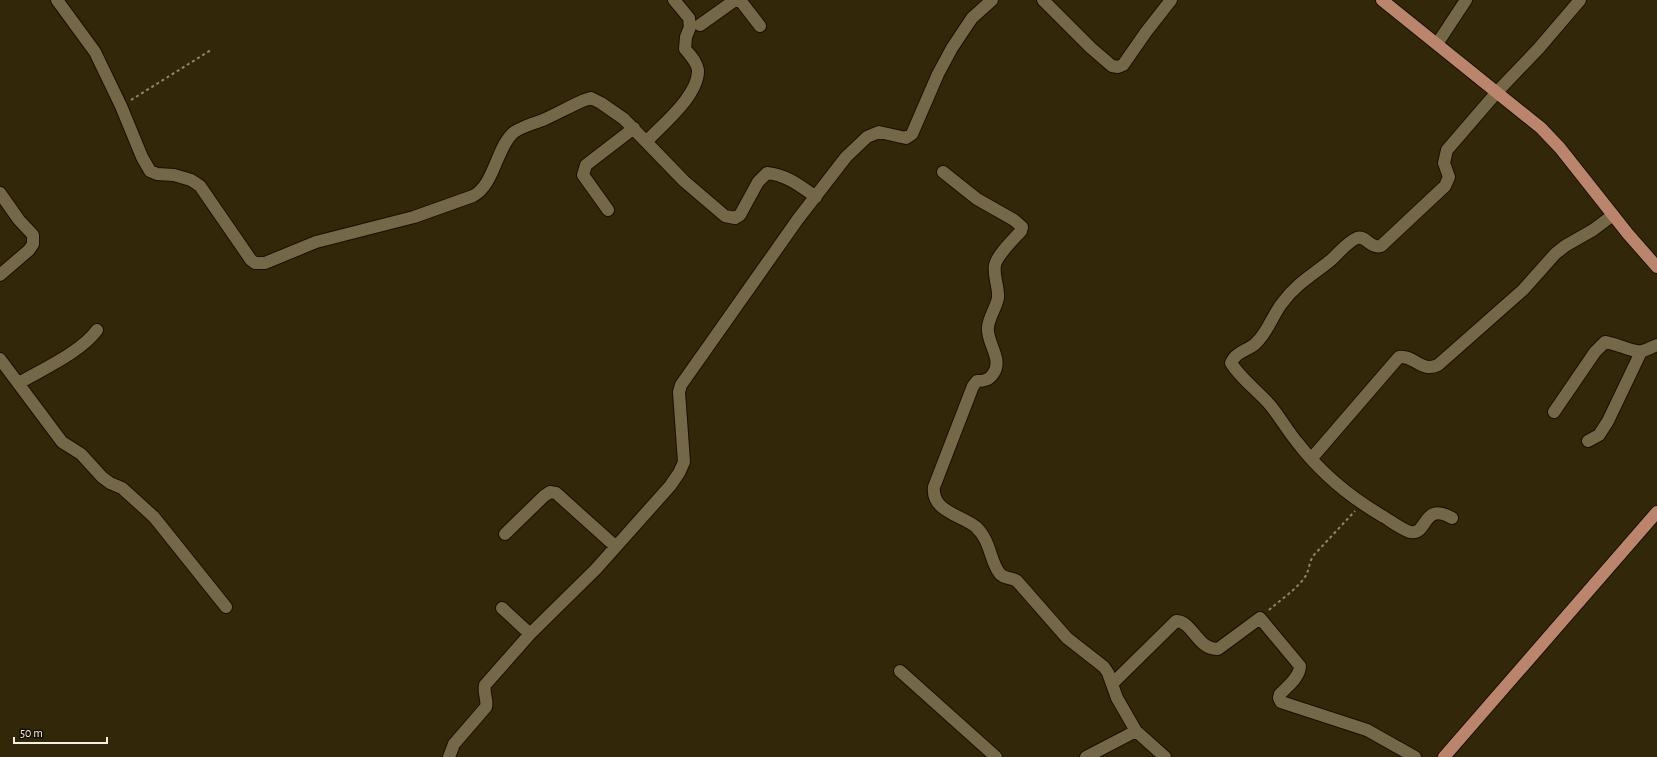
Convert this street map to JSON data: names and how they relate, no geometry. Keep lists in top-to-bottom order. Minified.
{"scale_bar":"50 m"}
